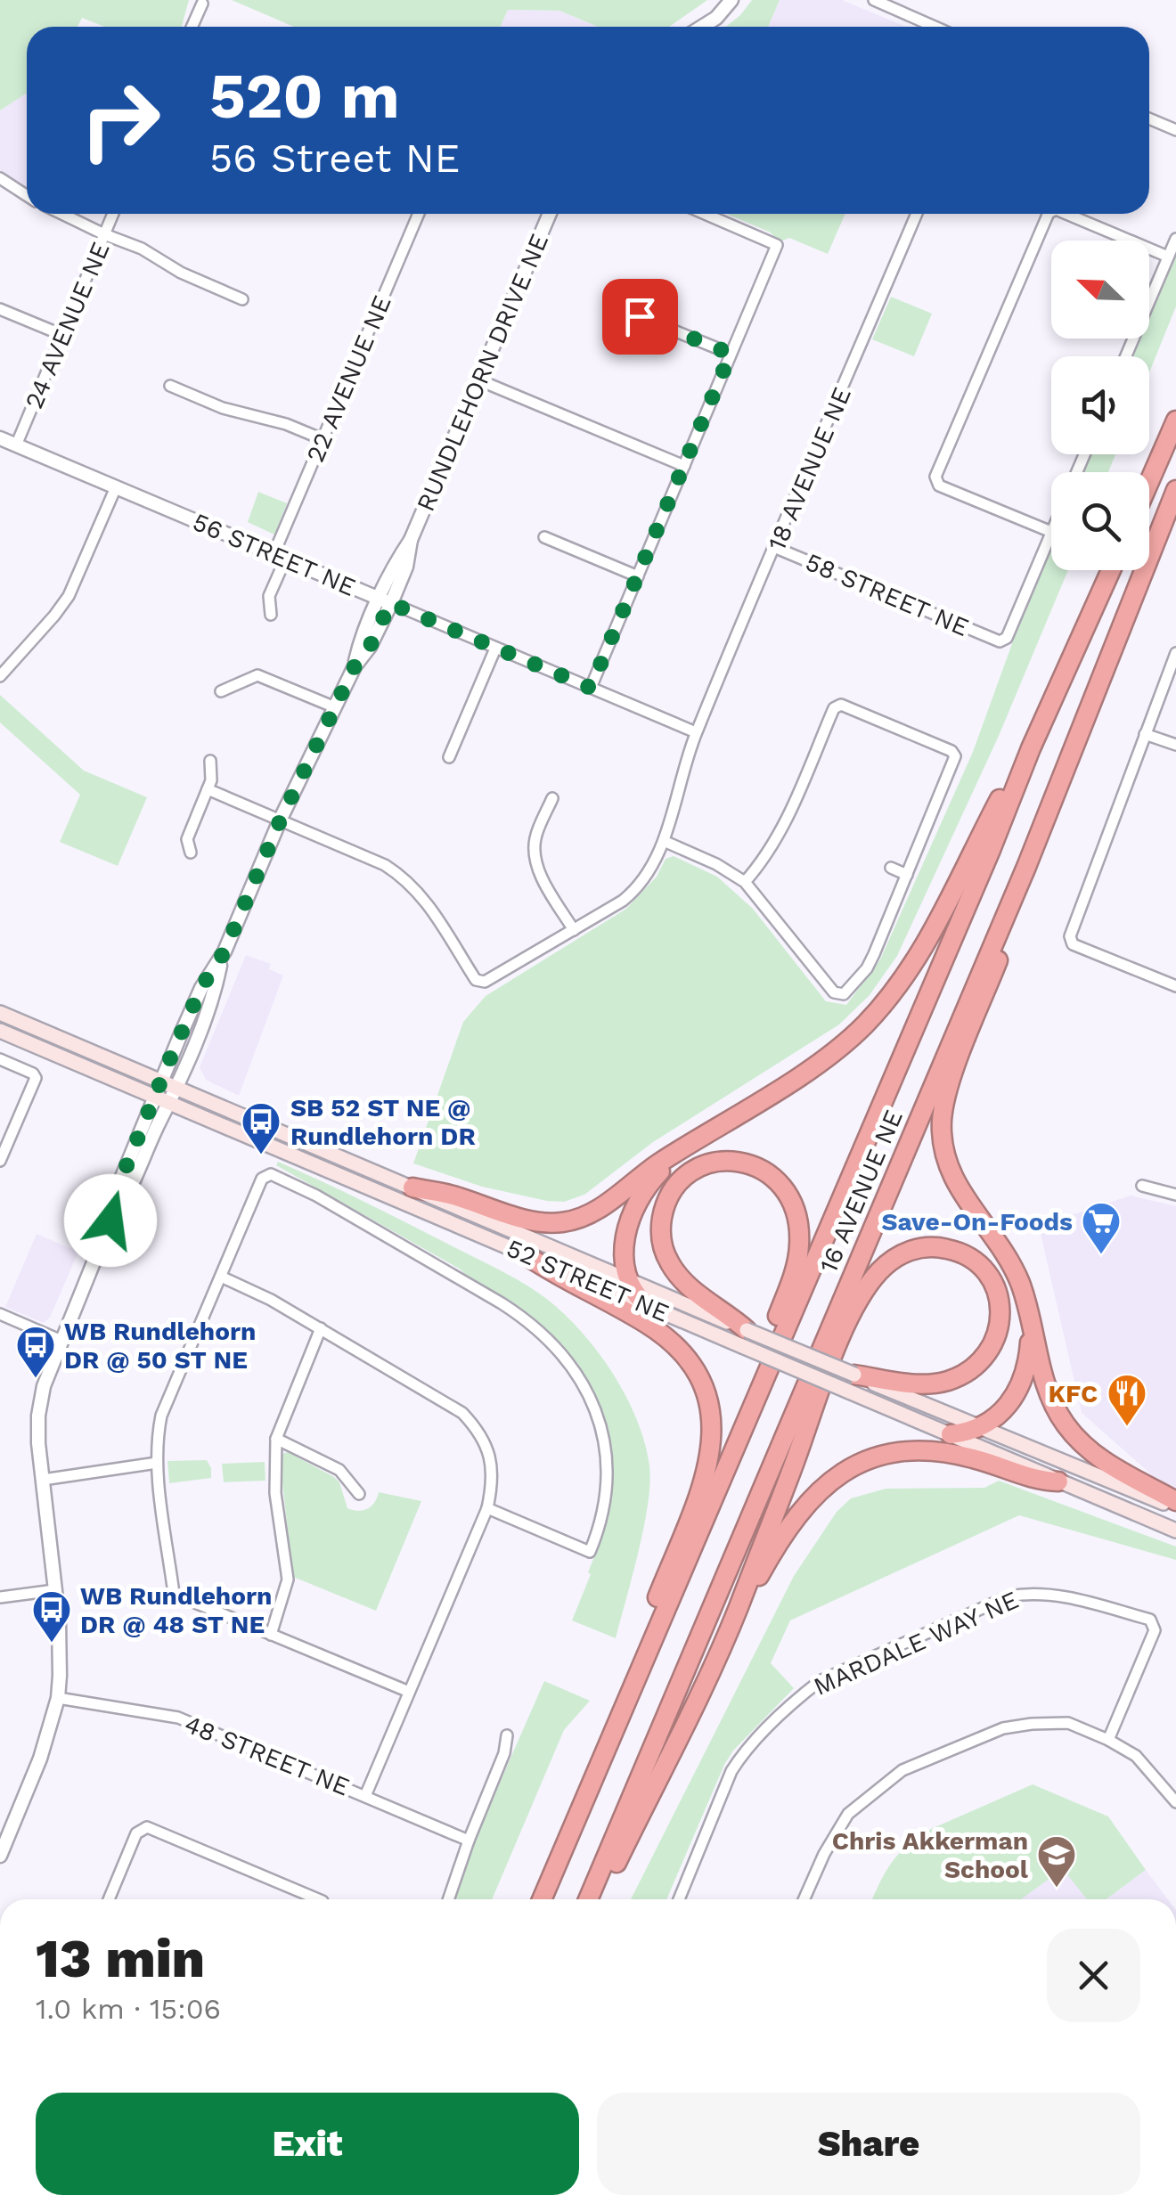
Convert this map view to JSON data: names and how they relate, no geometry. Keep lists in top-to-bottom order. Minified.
{"streets":{"highway":["16 AVENUE NE"],"main road":["52 STREET NE"],"street":["24 AVENUE NE","RUNDLEHORN DRIVE NE","22 AVENUE NE","18 AVENUE NE","56 STREET NE","58 STREET NE","MARDALE WAY NE","48 STREET NE"]},"crossings":[["24 AVENUE NE","56 STREET NE"],["RUNDLEHORN DRIVE NE","18 AVENUE NE"],["RUNDLEHORN DRIVE NE","56 STREET NE"],["RUNDLEHORN DRIVE NE","52 STREET NE"],["RUNDLEHORN DRIVE NE","48 STREET NE"],["22 AVENUE NE","56 STREET NE"],["18 AVENUE NE","56 STREET NE"],["18 AVENUE NE","58 STREET NE"]],"places":{"bus stop":["SB 52 ST NE @ Rundlehorn DR","WB Rundlehorn DR @ 50 ST NE","WB Rundlehorn DR @ 48 ST NE"],"supermarket":["Save-On-Foods"],"restaurant":["KFC"],"school or university":["Chris Akkerman School"]},"north":"top left","page":{"turn":["520 m","56 Street NE"],"heading":["13 min","1.0 km · 15:06"],"buttons":["Exit","Share"]}}
